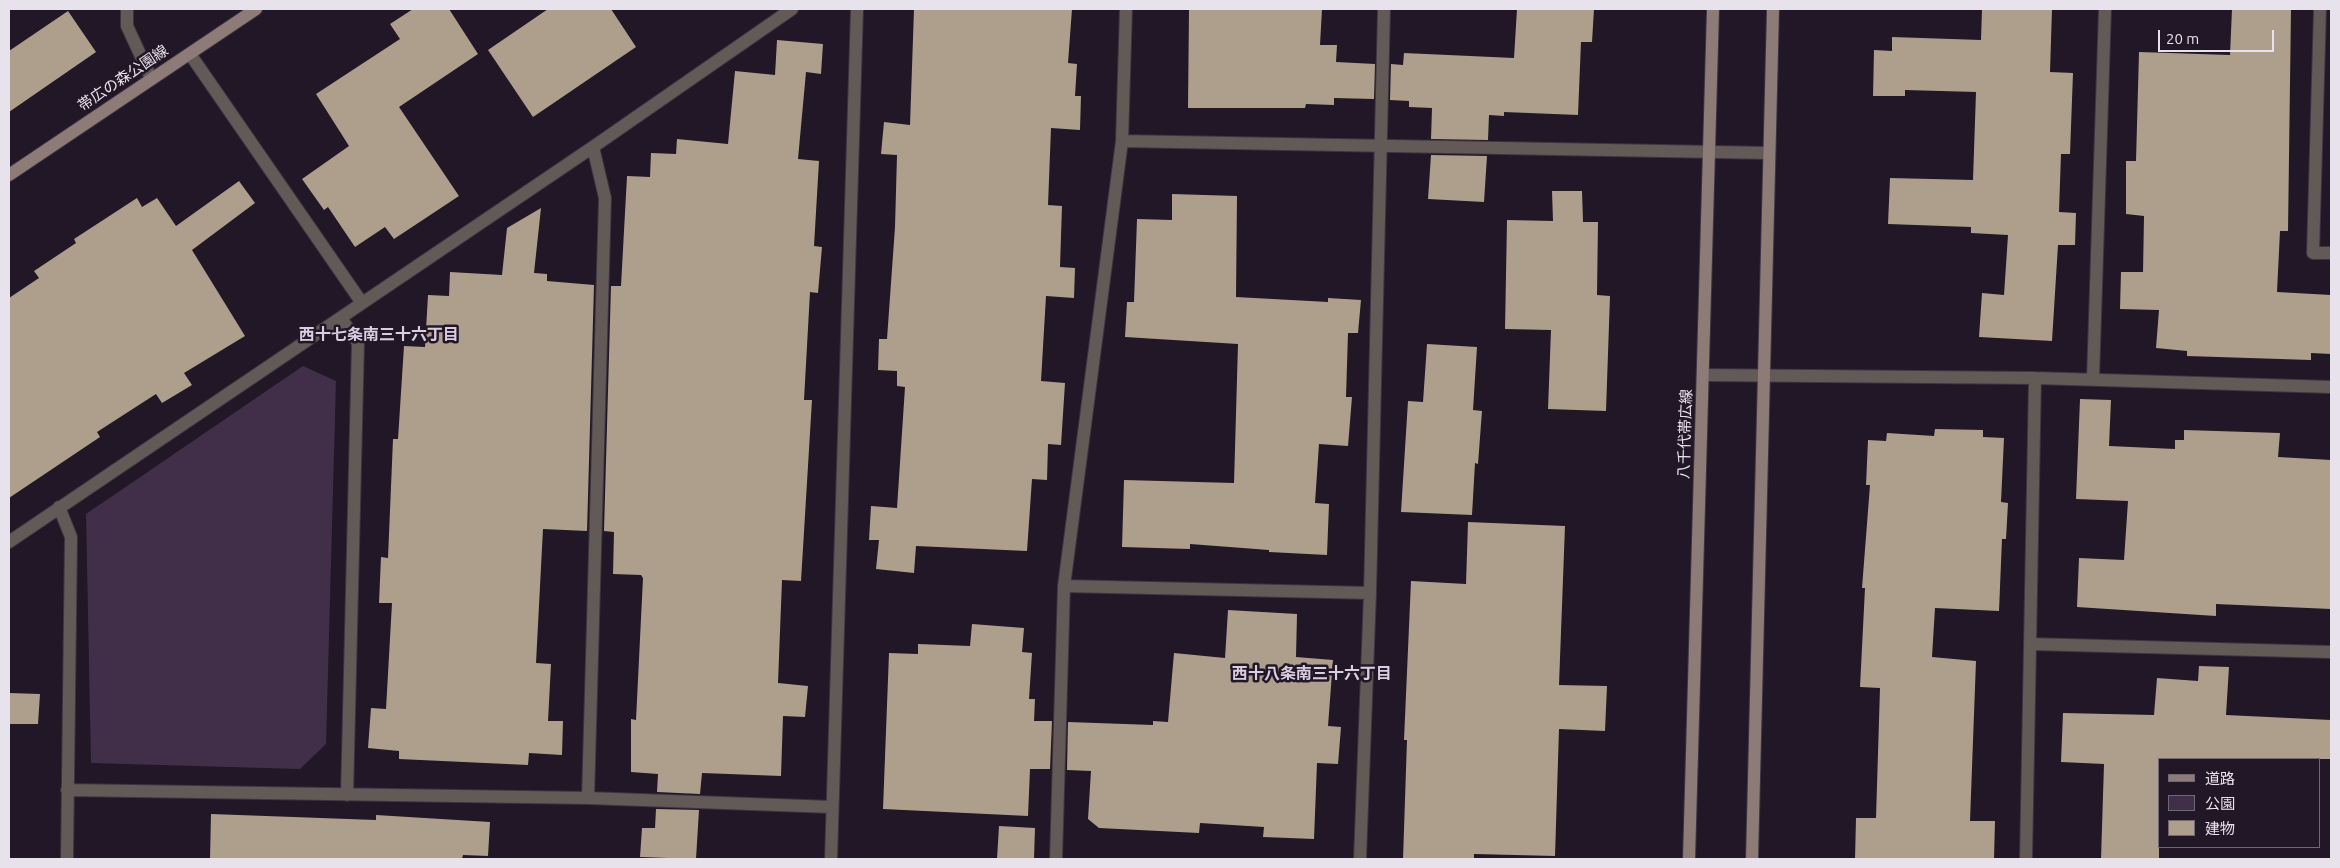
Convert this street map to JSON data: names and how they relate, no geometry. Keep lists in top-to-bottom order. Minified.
{"streets":{"main road":["帯広の森公園線","八千代帯広線"]},"districts":["西十七条南三十六丁目","西十八条南三十六丁目"],"legend":["道路","公園","建物"],"scale_bar":"20 m"}
